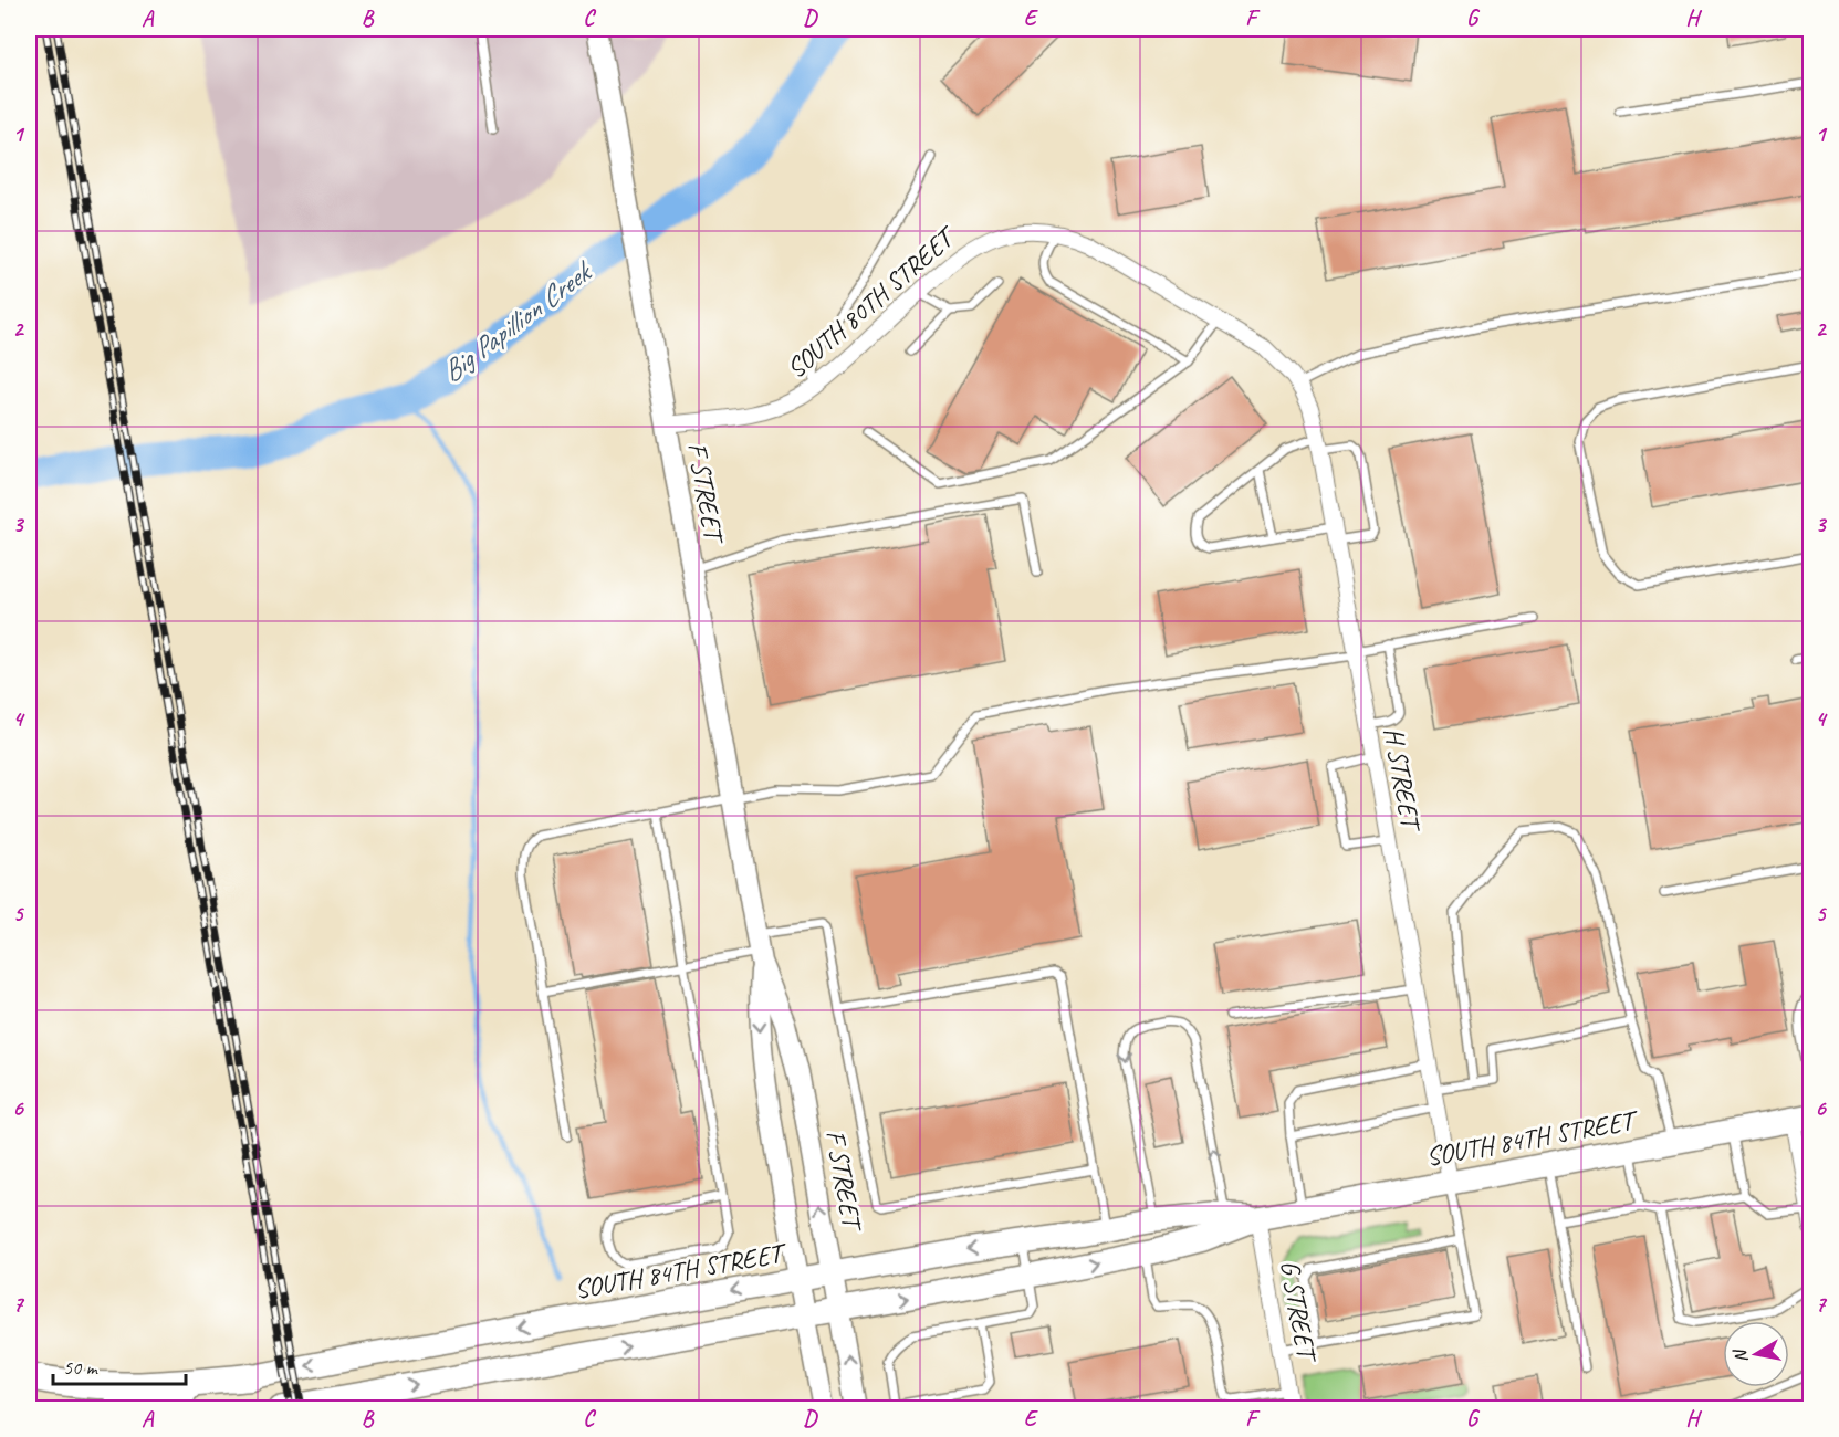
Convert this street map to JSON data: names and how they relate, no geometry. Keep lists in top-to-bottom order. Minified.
{"streets":{"main road":["SOUTH 84TH STREET"],"street":["SOUTH 80TH STREET","F STREET","H STREET","G STREET"]},"crossings":[["SOUTH 80TH STREET","F STREET"],["SOUTH 80TH STREET","H STREET"],["F STREET","SOUTH 84TH STREET"],["H STREET","SOUTH 84TH STREET"],["SOUTH 84TH STREET","G STREET"]],"water":["Big Papillion Creek"],"scale_bar":"50 m","north":"left","grid":{"columns":["A","B","C","D","E","F","G","H"],"rows":["1","2","3","4","5","6","7"]}}
